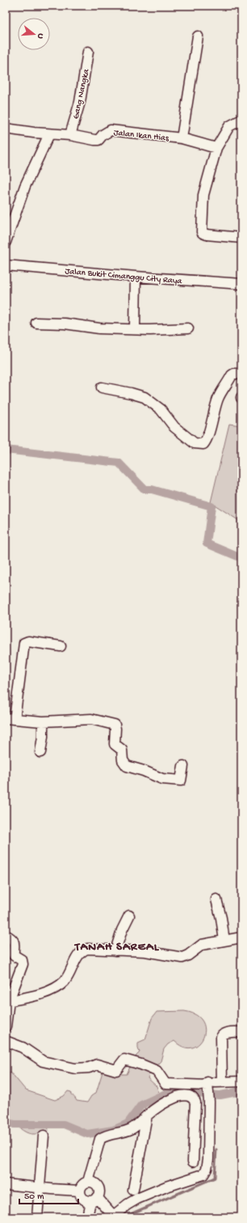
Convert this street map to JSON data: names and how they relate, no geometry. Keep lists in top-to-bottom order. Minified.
{"streets":{"street":["Gang Nangka","Jalan Ikan Hias","Jalan Bukit Cimanggu City Raya"]},"crossings":[["Gang Nangka","Jalan Ikan Hias"]],"districts":["TANAH SAREAL"],"scale_bar":"50 m","north":"right"}
